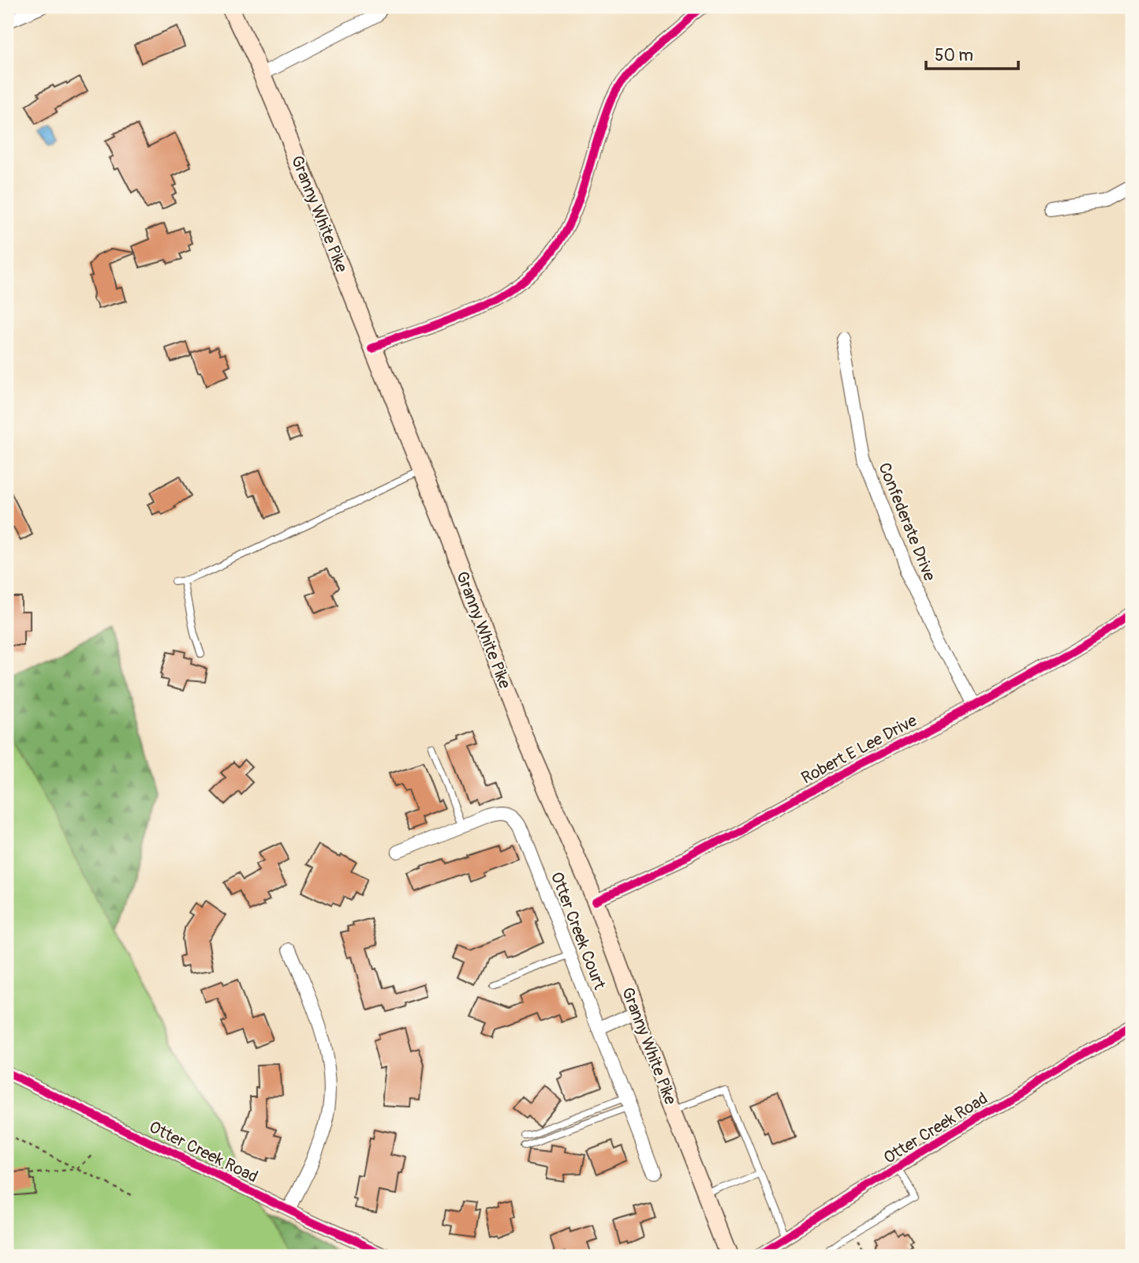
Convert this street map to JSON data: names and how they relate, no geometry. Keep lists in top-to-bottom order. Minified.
{"streets":{"main road":["Granny White Pike"],"street":["Confederate Drive","Robert E Lee Drive","Otter Creek Court","Otter Creek Road"]},"crossings":[["Granny White Pike","Robert E Lee Drive"],["Confederate Drive","Robert E Lee Drive"]],"scale_bar":"50 m"}
